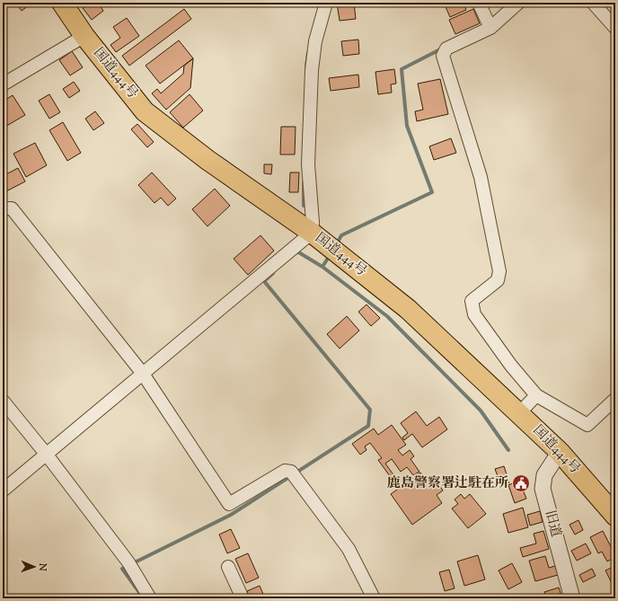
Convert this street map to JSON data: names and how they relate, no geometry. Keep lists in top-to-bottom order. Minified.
{"streets":{"highway":["国道444号"],"street":["旧道"]},"crossings":[["国道444号","旧道"]],"places":{"public building":["鹿島警察署辻駐在所"]},"north":"right"}
